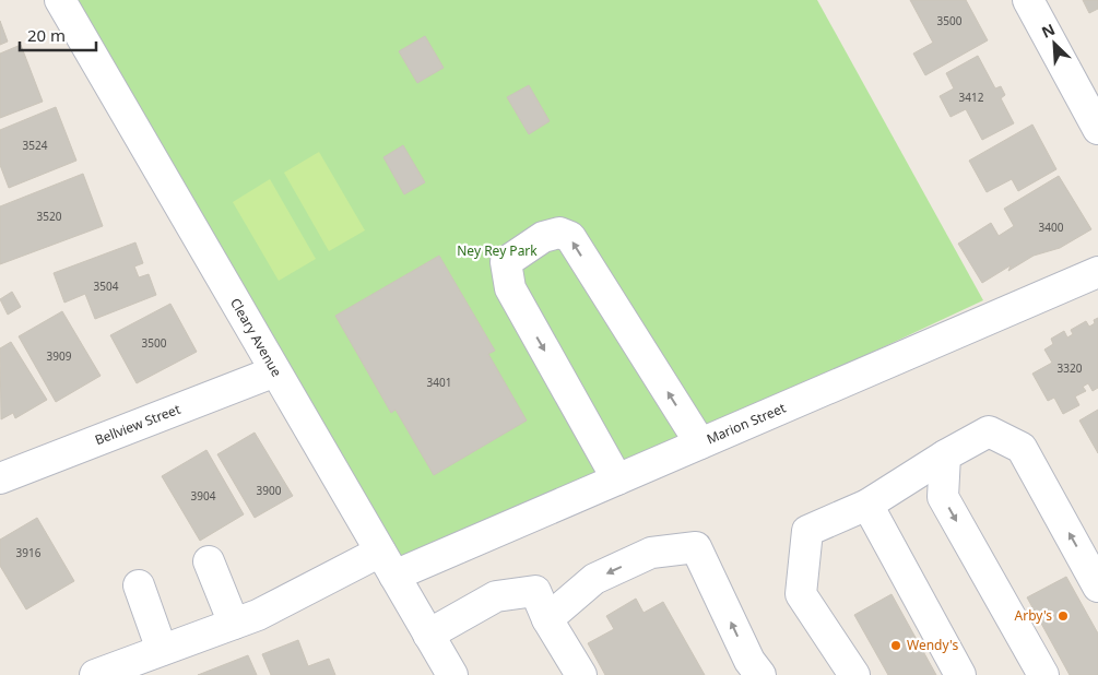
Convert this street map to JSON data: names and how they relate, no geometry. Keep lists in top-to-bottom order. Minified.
{"streets":{"street":["Cleary Avenue","Marion Street","Bellview Street"]},"crossings":[["Cleary Avenue","Marion Street"],["Cleary Avenue","Bellview Street"]],"parks":["Ney Rey Park"],"places":["Arby's","Wendy's"],"house_numbers":["3500","3412","3524","3520","3400","3504","3500","3909","3320","3401","3900","3904","3916"],"scale_bar":"20 m","north":"top left"}
